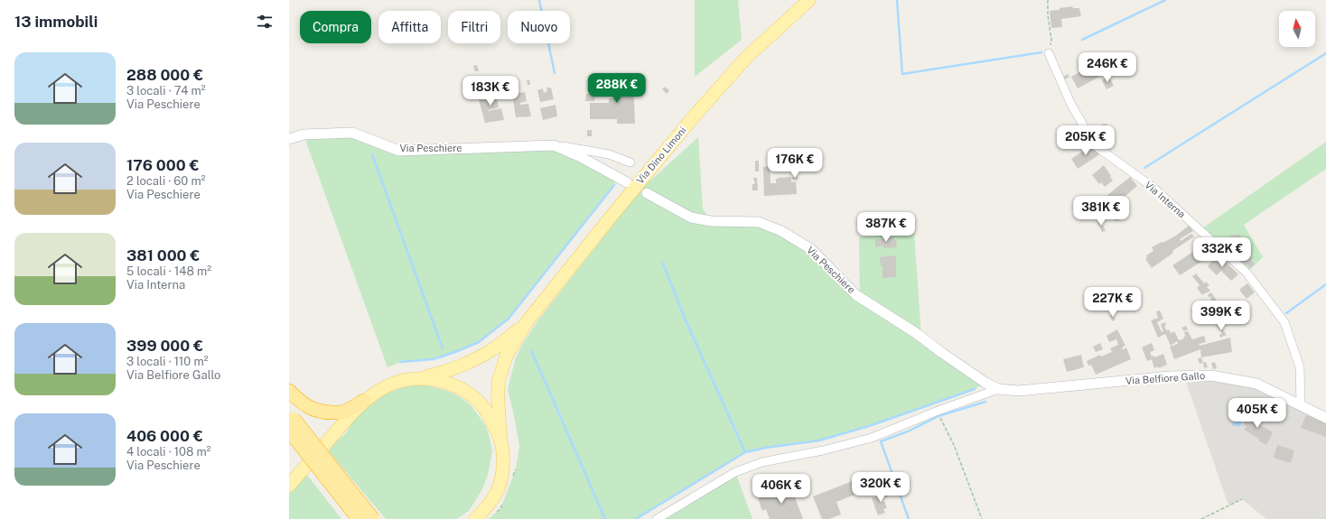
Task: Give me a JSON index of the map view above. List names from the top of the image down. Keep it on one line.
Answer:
{"streets":{"main road":["Via Dino Limoni"],"street":["Via Peschiere","Via Interna","Via Belfiore Gallo"]},"crossings":[["Via Peschiere","Via Belfiore Gallo"],["Via Interna","Via Belfiore Gallo"]],"north":"top","page":{"heading":"13 immobili","chip":["Compra","Affitta","Filtri","Nuovo"],"list":[{"name":"288 000 €","note":"3 locali · 74 m² · Via Peschiere"},{"name":"176 000 €","note":"2 locali · 60 m² · Via Peschiere"},{"name":"381 000 €","note":"5 locali · 148 m² · Via Interna"},{"name":"399 000 €","note":"3 locali · 110 m² · Via Belfiore Gallo"},{"name":"406 000 €","note":"4 locali · 108 m² · Via Peschiere"}],"price":["246K €","288K €","183K €","205K €","176K €","381K €","387K €","332K €","227K €","399K €","405K €","320K €","406K €"]}}
